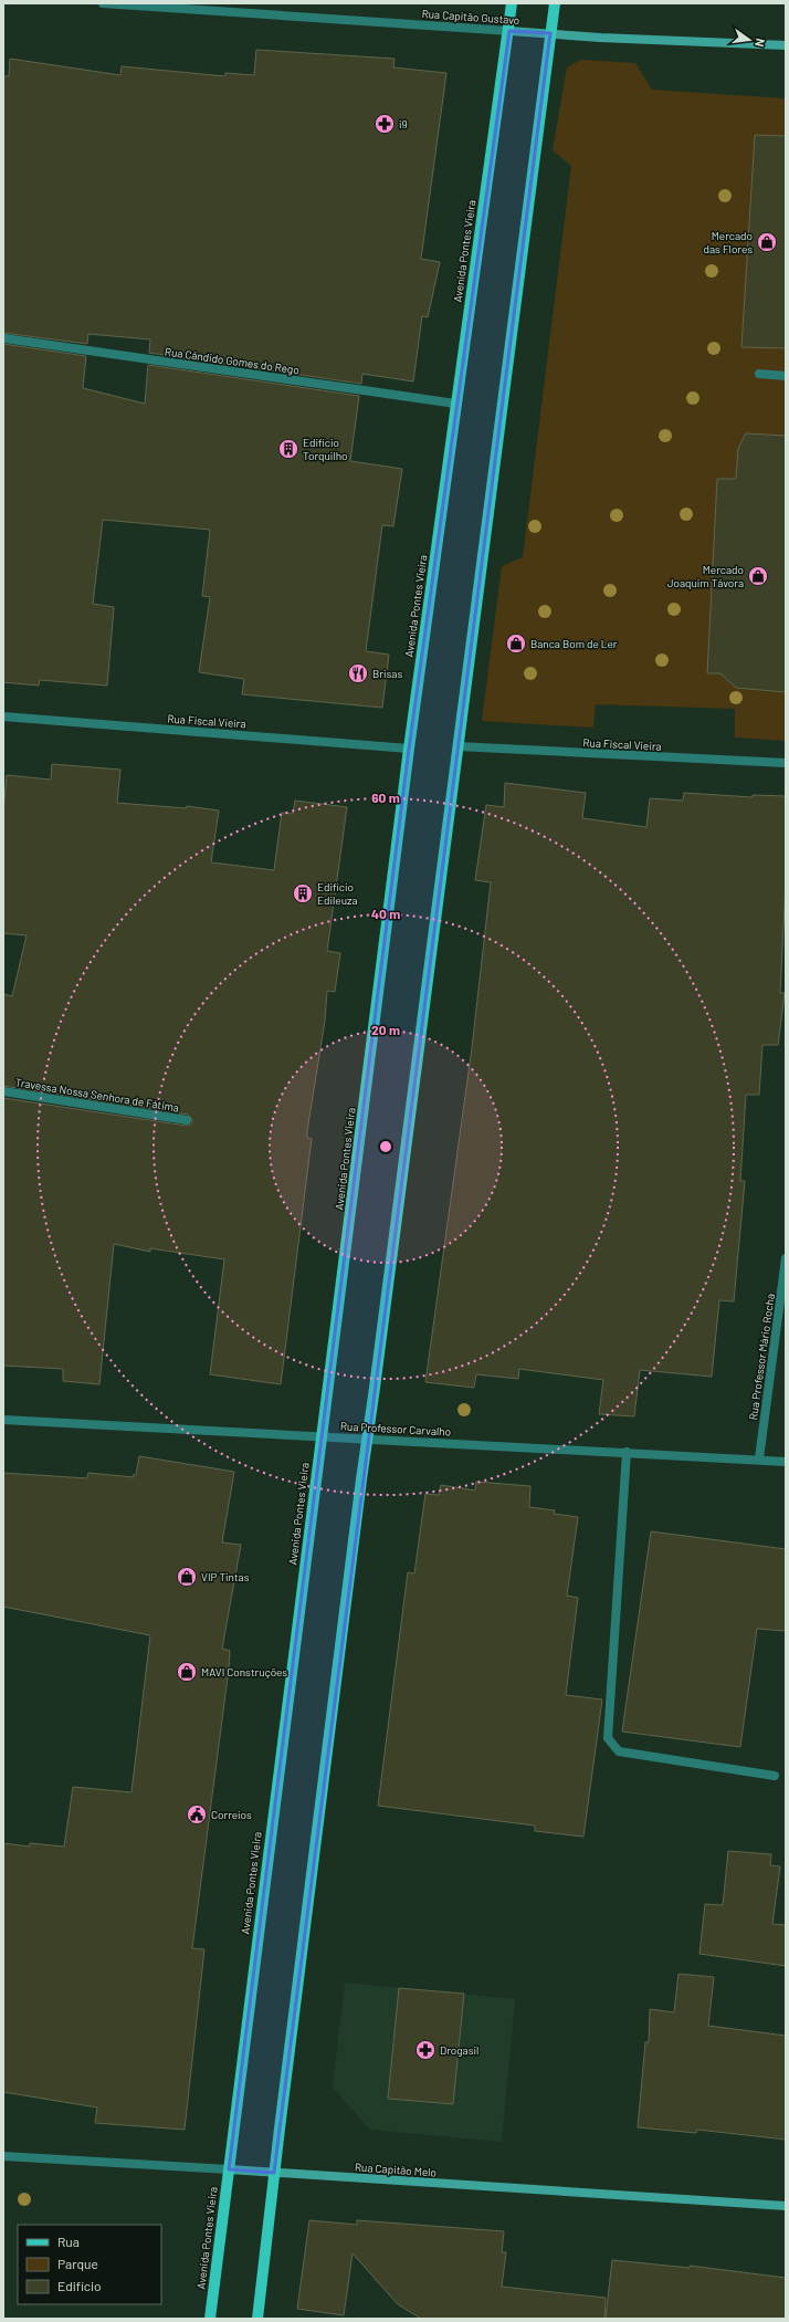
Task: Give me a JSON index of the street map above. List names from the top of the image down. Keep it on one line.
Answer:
{"streets":{"main road":["Rua Capitão Gustavo","Avenida Pontes Vieira","Rua Capitão Melo"],"street":["Rua Cândido Gomes do Rego","Rua Fiscal Vieira","Travessa Nossa Senhora de Fátima","Rua Professor Mário Rocha","Rua Professor Carvalho"]},"crossings":[["Rua Capitão Gustavo","Avenida Pontes Vieira"],["Avenida Pontes Vieira","Rua Cândido Gomes do Rego"],["Avenida Pontes Vieira","Rua Fiscal Vieira"],["Avenida Pontes Vieira","Rua Professor Carvalho"],["Avenida Pontes Vieira","Rua Capitão Melo"],["Rua Professor Mário Rocha","Rua Professor Carvalho"]],"places":{"pharmacy":["i9","Drogasil"],"shop":["Mercado das Flores","Mercado Joaquim Távora","Banca Bom de Ler","VIP Tintas","MAVI Construções"],"building":["Edifício Torquilho","Edifício Edileuza"],"restaurant":["Brisas"],"public building":["Correios"]},"legend":["Rua","Parque","Edifício"],"north":"right","rings":["60 m","40 m","20 m"]}
